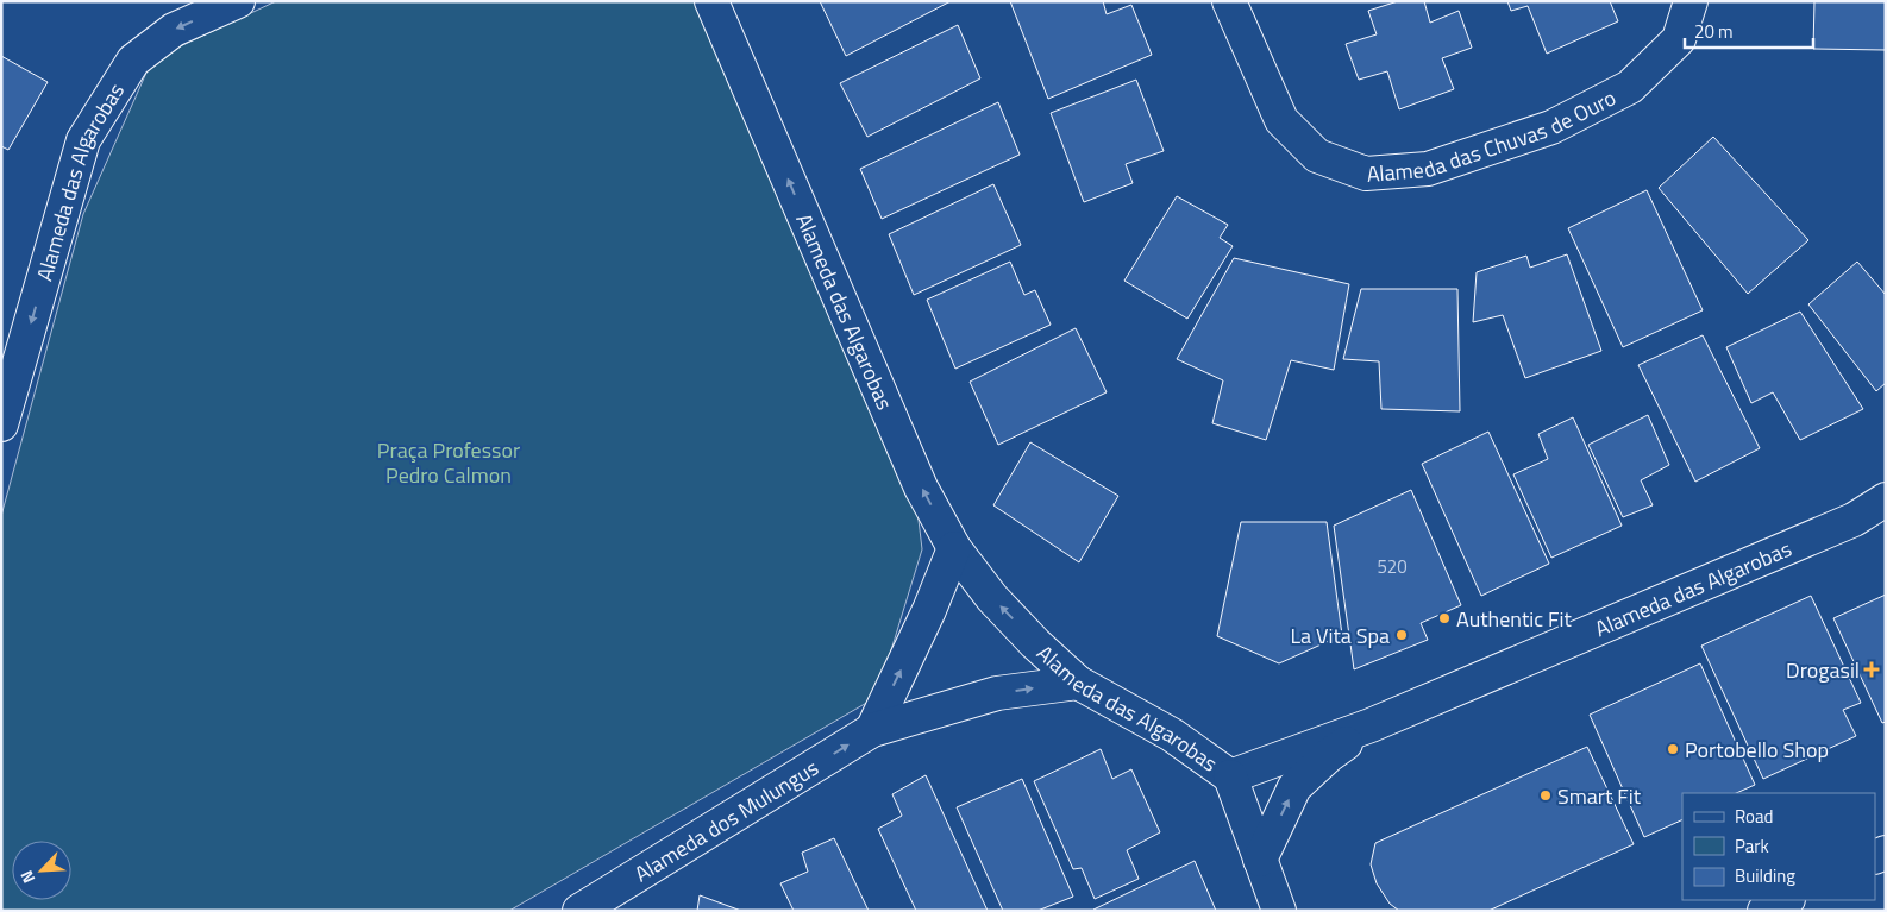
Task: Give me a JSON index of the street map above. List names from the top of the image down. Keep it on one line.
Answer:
{"streets":{"street":["Alameda das Chuvas de Ouro","Alameda das Algarobas","Alameda dos Mulungus"]},"crossings":[["Alameda das Algarobas","Alameda dos Mulungus"]],"one_way":["Alameda dos Mulungus"],"parks":["Praça Professor Pedro Calmon"],"places":{"other":["Authentic Fit","La Vita Spa","Portobello Shop","Smart Fit"],"health":["Drogasil"]},"house_numbers":["520"],"legend":["Road","Park","Building"],"scale_bar":"20 m","north":"bottom left"}
